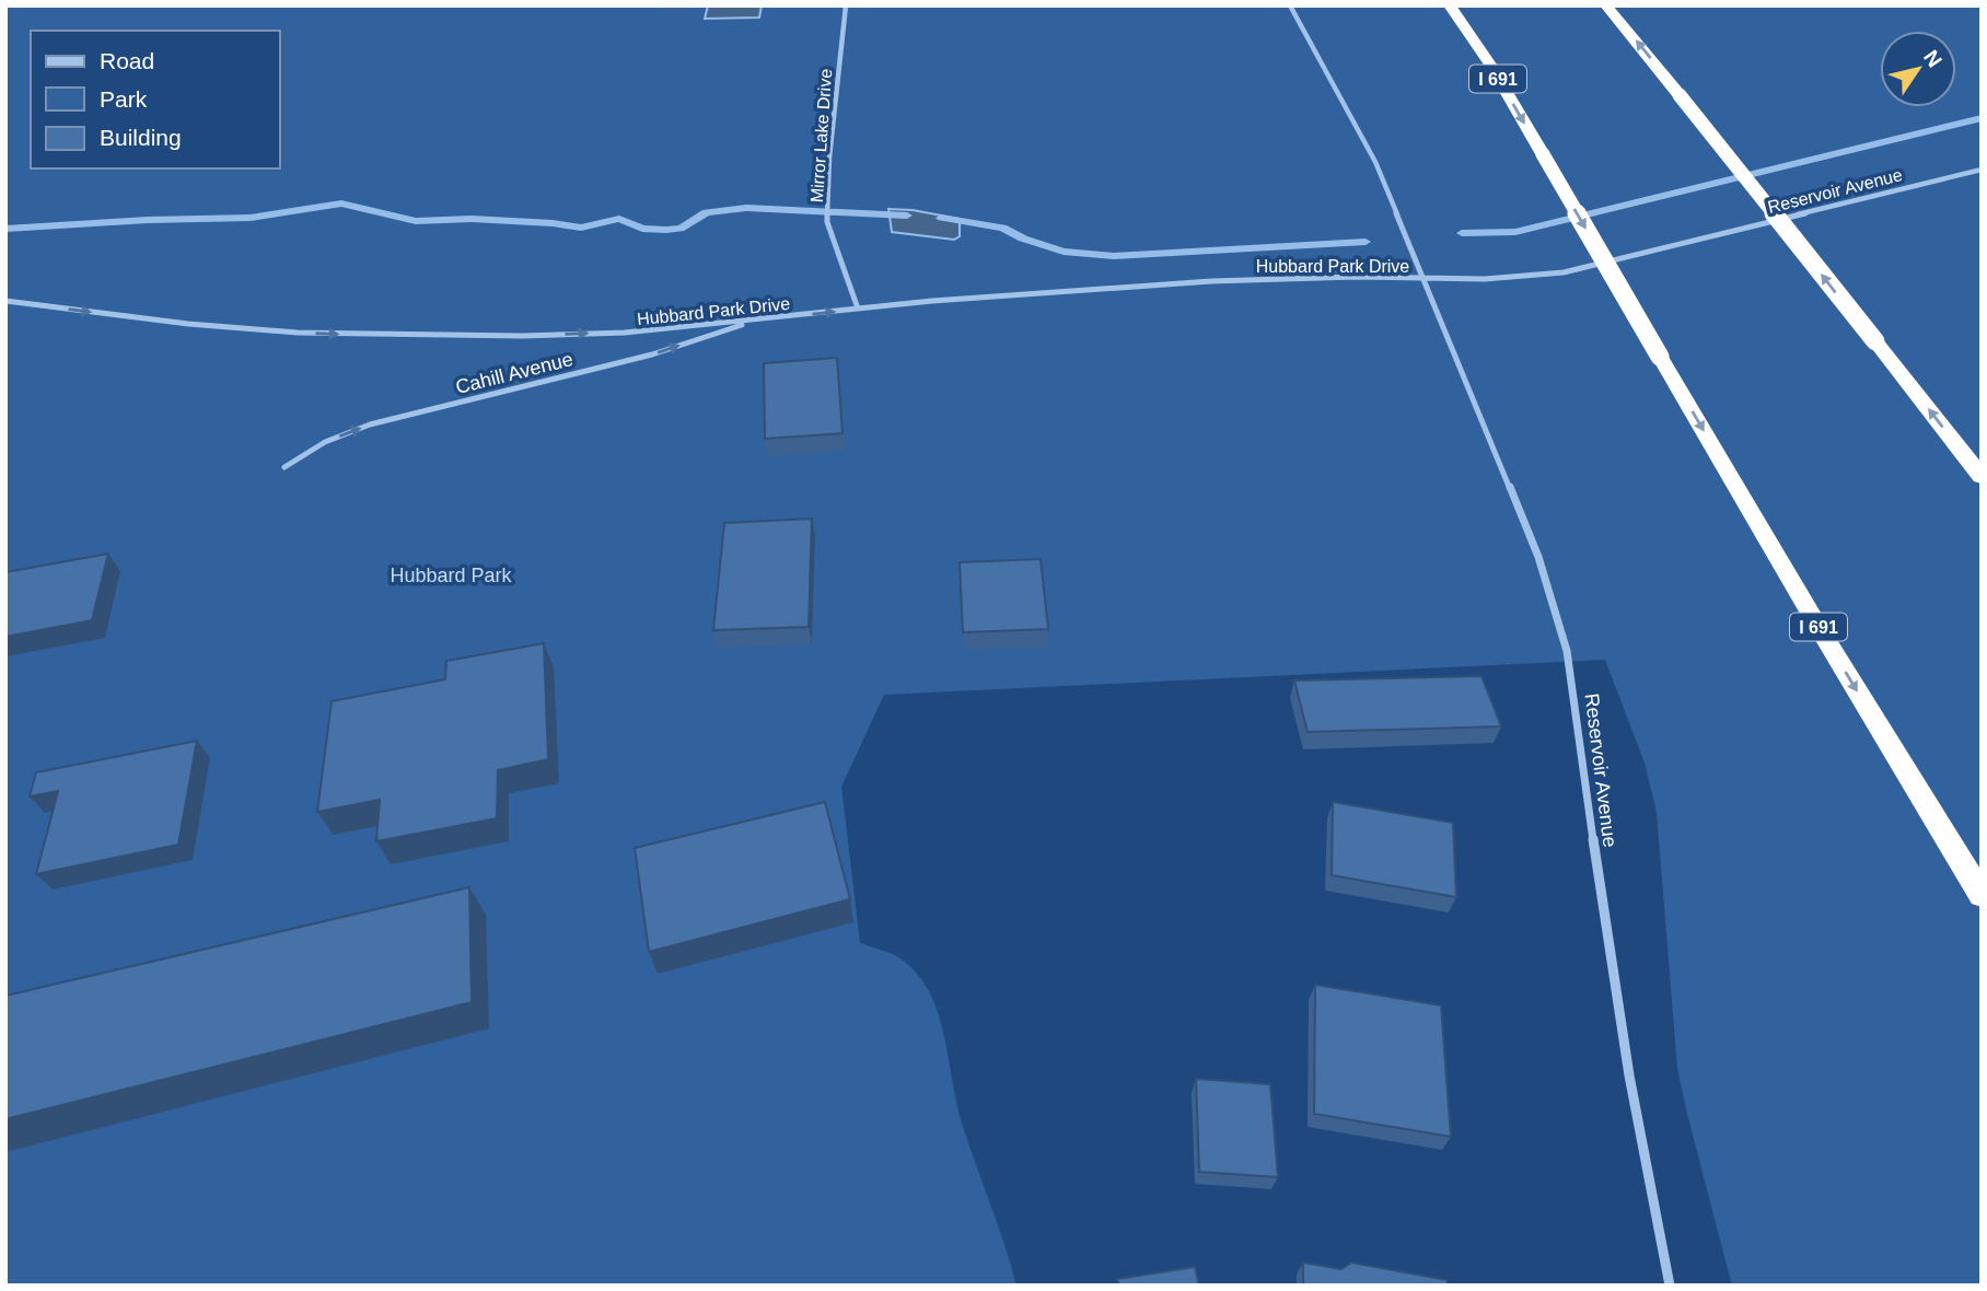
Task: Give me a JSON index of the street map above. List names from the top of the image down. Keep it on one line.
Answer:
{"streets":{"highway":["I 691"],"street":["Mirror Lake Drive","Reservoir Avenue","Hubbard Park Drive","Cahill Avenue"]},"crossings":[["Mirror Lake Drive","Hubbard Park Drive"],["Reservoir Avenue","Hubbard Park Drive"],["Hubbard Park Drive","Cahill Avenue"]],"one_way":["Hubbard Park Drive","Cahill Avenue"],"parks":["Hubbard Park"],"legend":["Road","Park","Building"],"north":"top right"}
